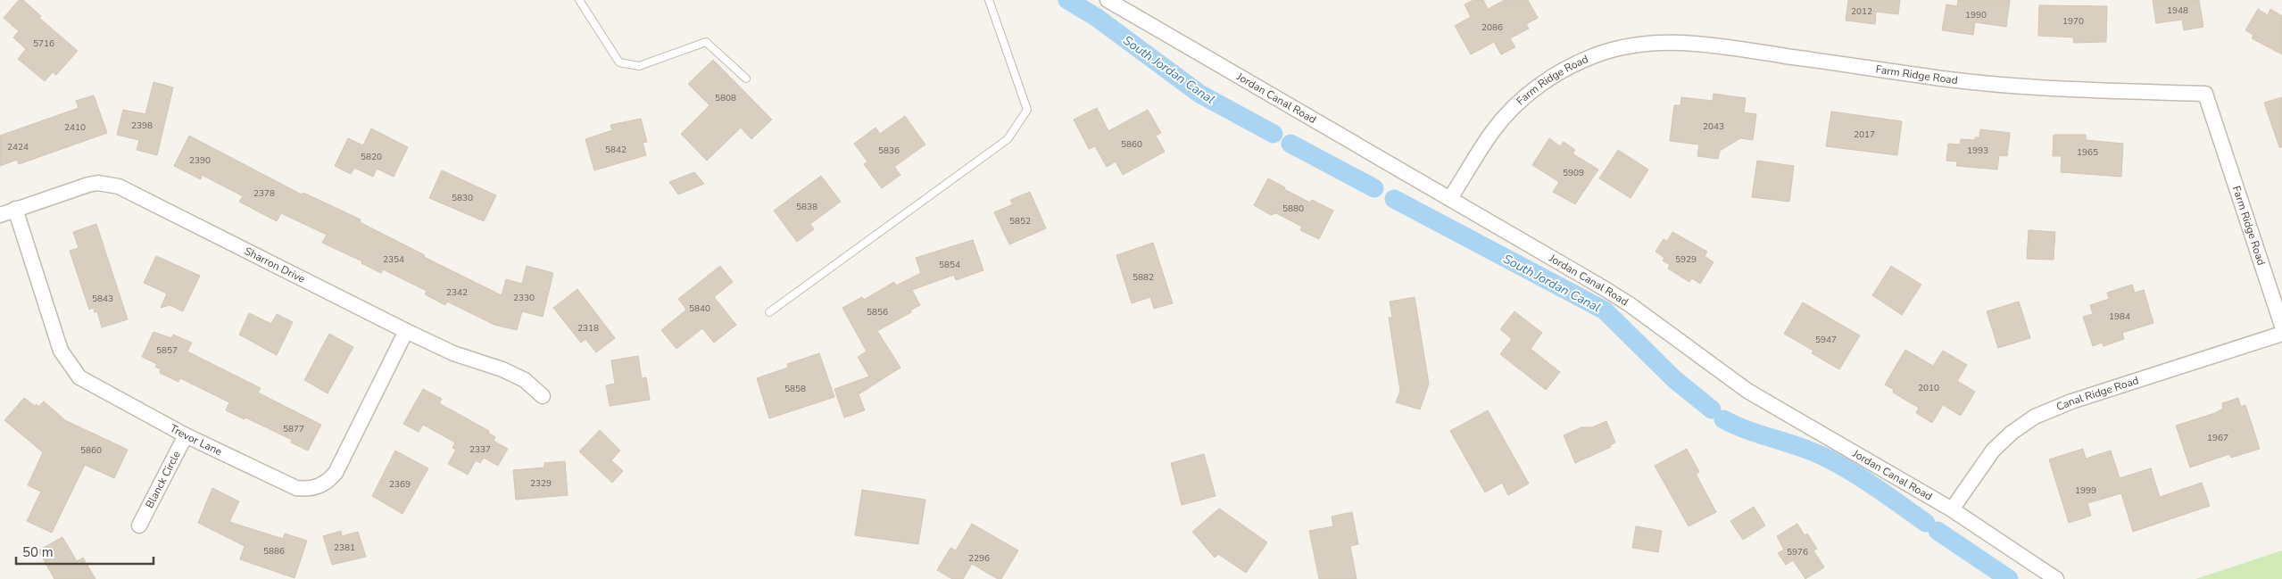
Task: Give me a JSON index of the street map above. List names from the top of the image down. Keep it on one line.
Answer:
{"streets":{"street":["Farm Ridge Road","Jordan Canal Road","Sharron Drive","Canal Ridge Road","Trevor Lane","Blanck Circle"]},"crossings":[["Farm Ridge Road","Jordan Canal Road"],["Jordan Canal Road","Canal Ridge Road"],["Sharron Drive","Trevor Lane"],["Trevor Lane","Blanck Circle"]],"water":["South Jordan Canal"],"house_numbers":["1948","2012","1990","1970","2086","5716","5808","2398","2043","2410","2017","5860","2424","5842","5836","1993","1965","5820","2390","5909","2378","5830","5838","5880","5852","2354","5929","5854","5882","2342","2330","5843","5840","5856","1984","2318","5947","5857","2010","5858","5877","1967","2337","5860","2329","2369","1999","2381","5886","5976","2296"],"scale_bar":"50 m"}
